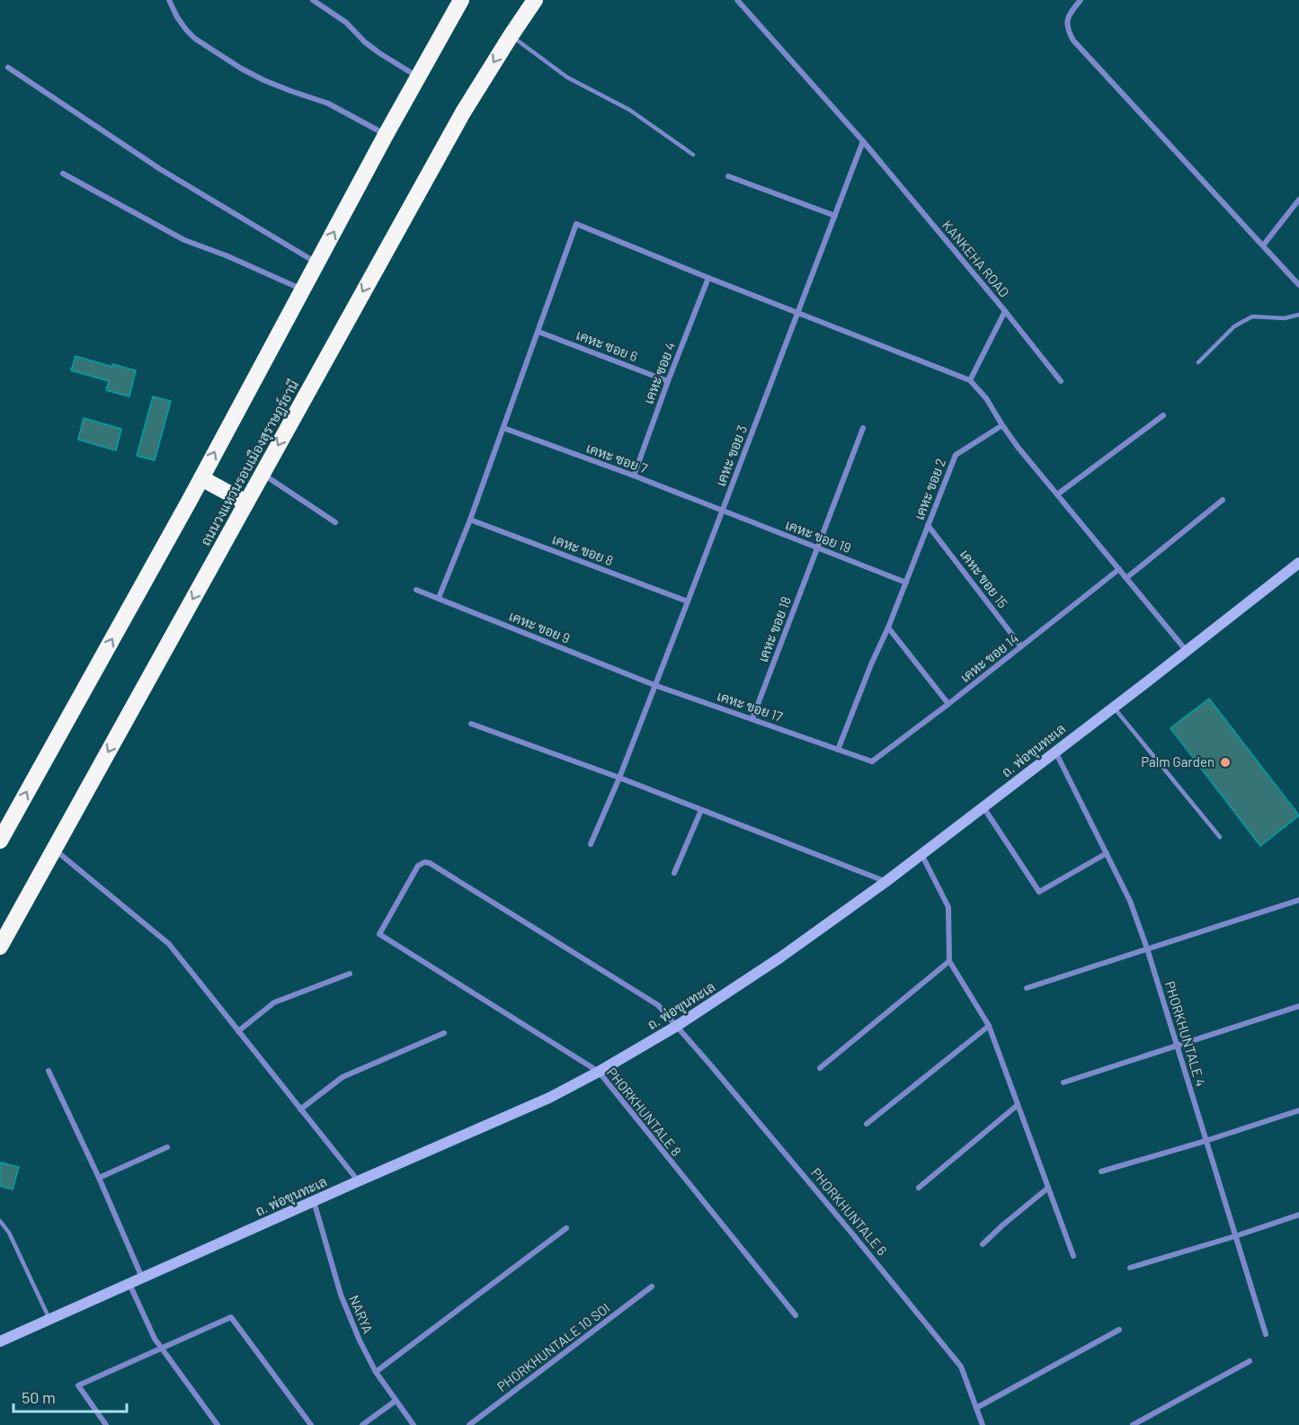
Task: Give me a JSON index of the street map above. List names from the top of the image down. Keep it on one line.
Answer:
{"streets":{"highway":["ถนนวงแหวนรอบเมืองสุราษฎร์ธานี"],"street":["KANKEHA ROAD","เคหะ ซอย 6","เคหะ ซอย 4","เคหะ ขอย 3","เคหะ ซอย 7","เคหะ ขอย 2","เคหะ ขอย 19","เคหะ ขอย 8","เคหะ ขอย 15","เคหะ ขอย 9","เคหะ ขอย 18","เคหะ ขอย 14","เคหะ ขอย 17","ถ. พ่อขุนทะเล","PHORKHUNTALE 4","PHORKHUNTALE 8","PHORKHUNTALE 6","NARYA","PHORKHUNTALE 10 SOI"]},"crossings":[["KANKEHA ROAD","เคหะ ขอย 3"],["เคหะ ซอย 6","เคหะ ซอย 4"],["เคหะ ซอย 4","เคหะ ซอย 7"],["เคหะ ขอย 3","เคหะ ซอย 7"],["เคหะ ขอย 3","เคหะ ขอย 19"],["เคหะ ขอย 3","เคหะ ขอย 8"],["เคหะ ขอย 3","เคหะ ขอย 9"],["เคหะ ขอย 3","เคหะ ขอย 17"],["เคหะ ซอย 7","เคหะ ขอย 19"],["เคหะ ขอย 2","เคหะ ขอย 19"],["เคหะ ขอย 2","เคหะ ขอย 15"],["เคหะ ขอย 19","เคหะ ขอย 18"],["เคหะ ขอย 15","เคหะ ขอย 14"],["เคหะ ขอย 9","เคหะ ขอย 17"],["เคหะ ขอย 18","เคหะ ขอย 17"],["เคหะ ขอย 14","เคหะ ขอย 17"],["ถ. พ่อขุนทะเล","PHORKHUNTALE 4"],["ถ. พ่อขุนทะเล","PHORKHUNTALE 8"],["ถ. พ่อขุนทะเล","PHORKHUNTALE 6"],["ถ. พ่อขุนทะเล","NARYA"],["PHORKHUNTALE 8","PHORKHUNTALE 6"]],"places":["Palm Garden"],"scale_bar":"50 m"}
